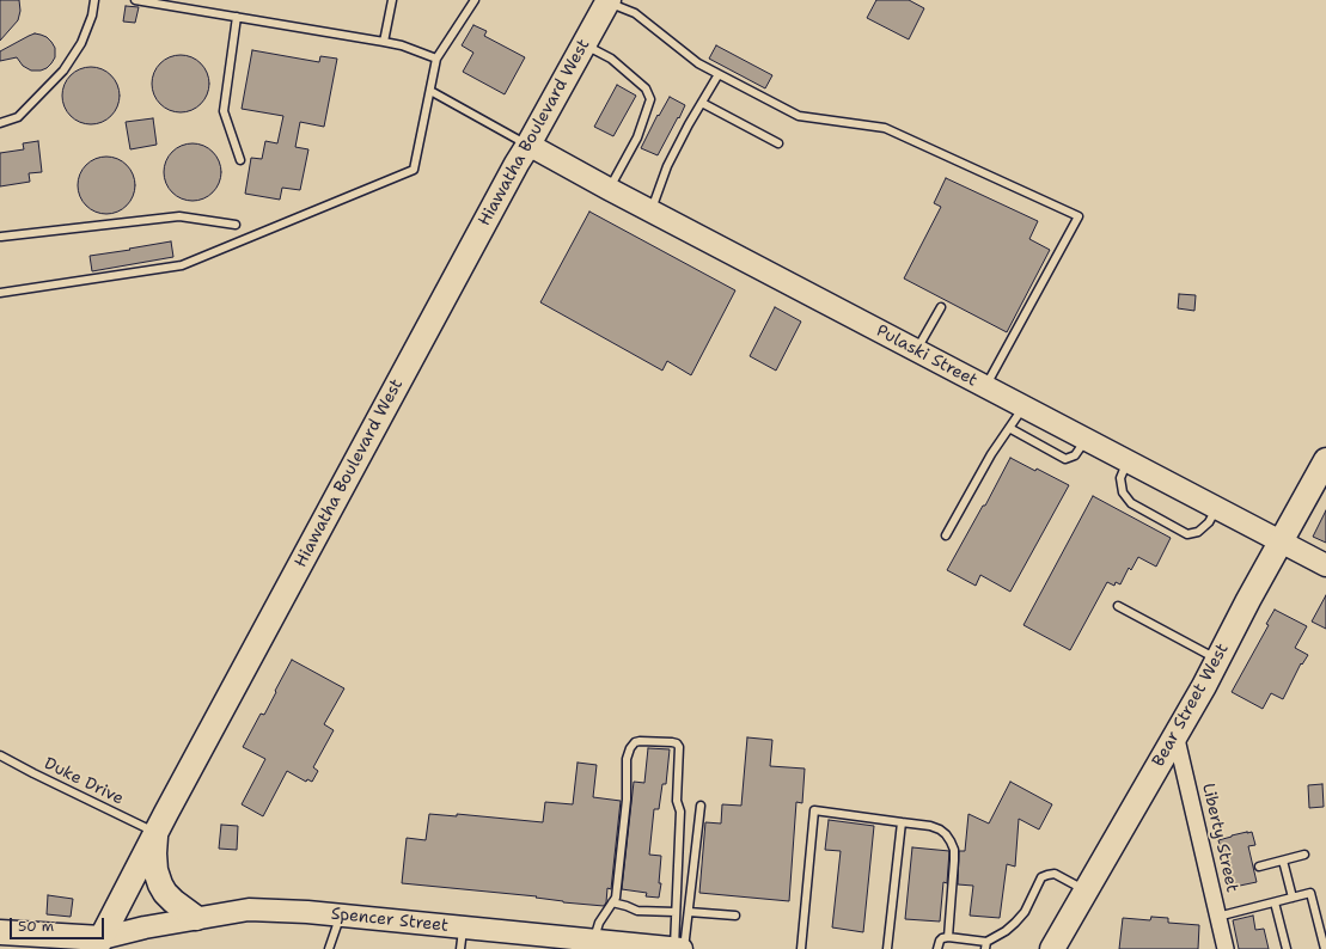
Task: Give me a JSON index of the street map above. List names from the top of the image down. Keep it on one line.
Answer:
{"streets":{"main road":["Hiawatha Boulevard West","Bear Street West"],"street":["Pulaski Street","Liberty Street","Spencer Street"],"lane":["Duke Drive"]},"crossings":[["Hiawatha Boulevard West","Pulaski Street"],["Hiawatha Boulevard West","Duke Drive"],["Hiawatha Boulevard West","Spencer Street"],["Pulaski Street","Bear Street West"],["Bear Street West","Liberty Street"]],"scale_bar":"50 m"}
